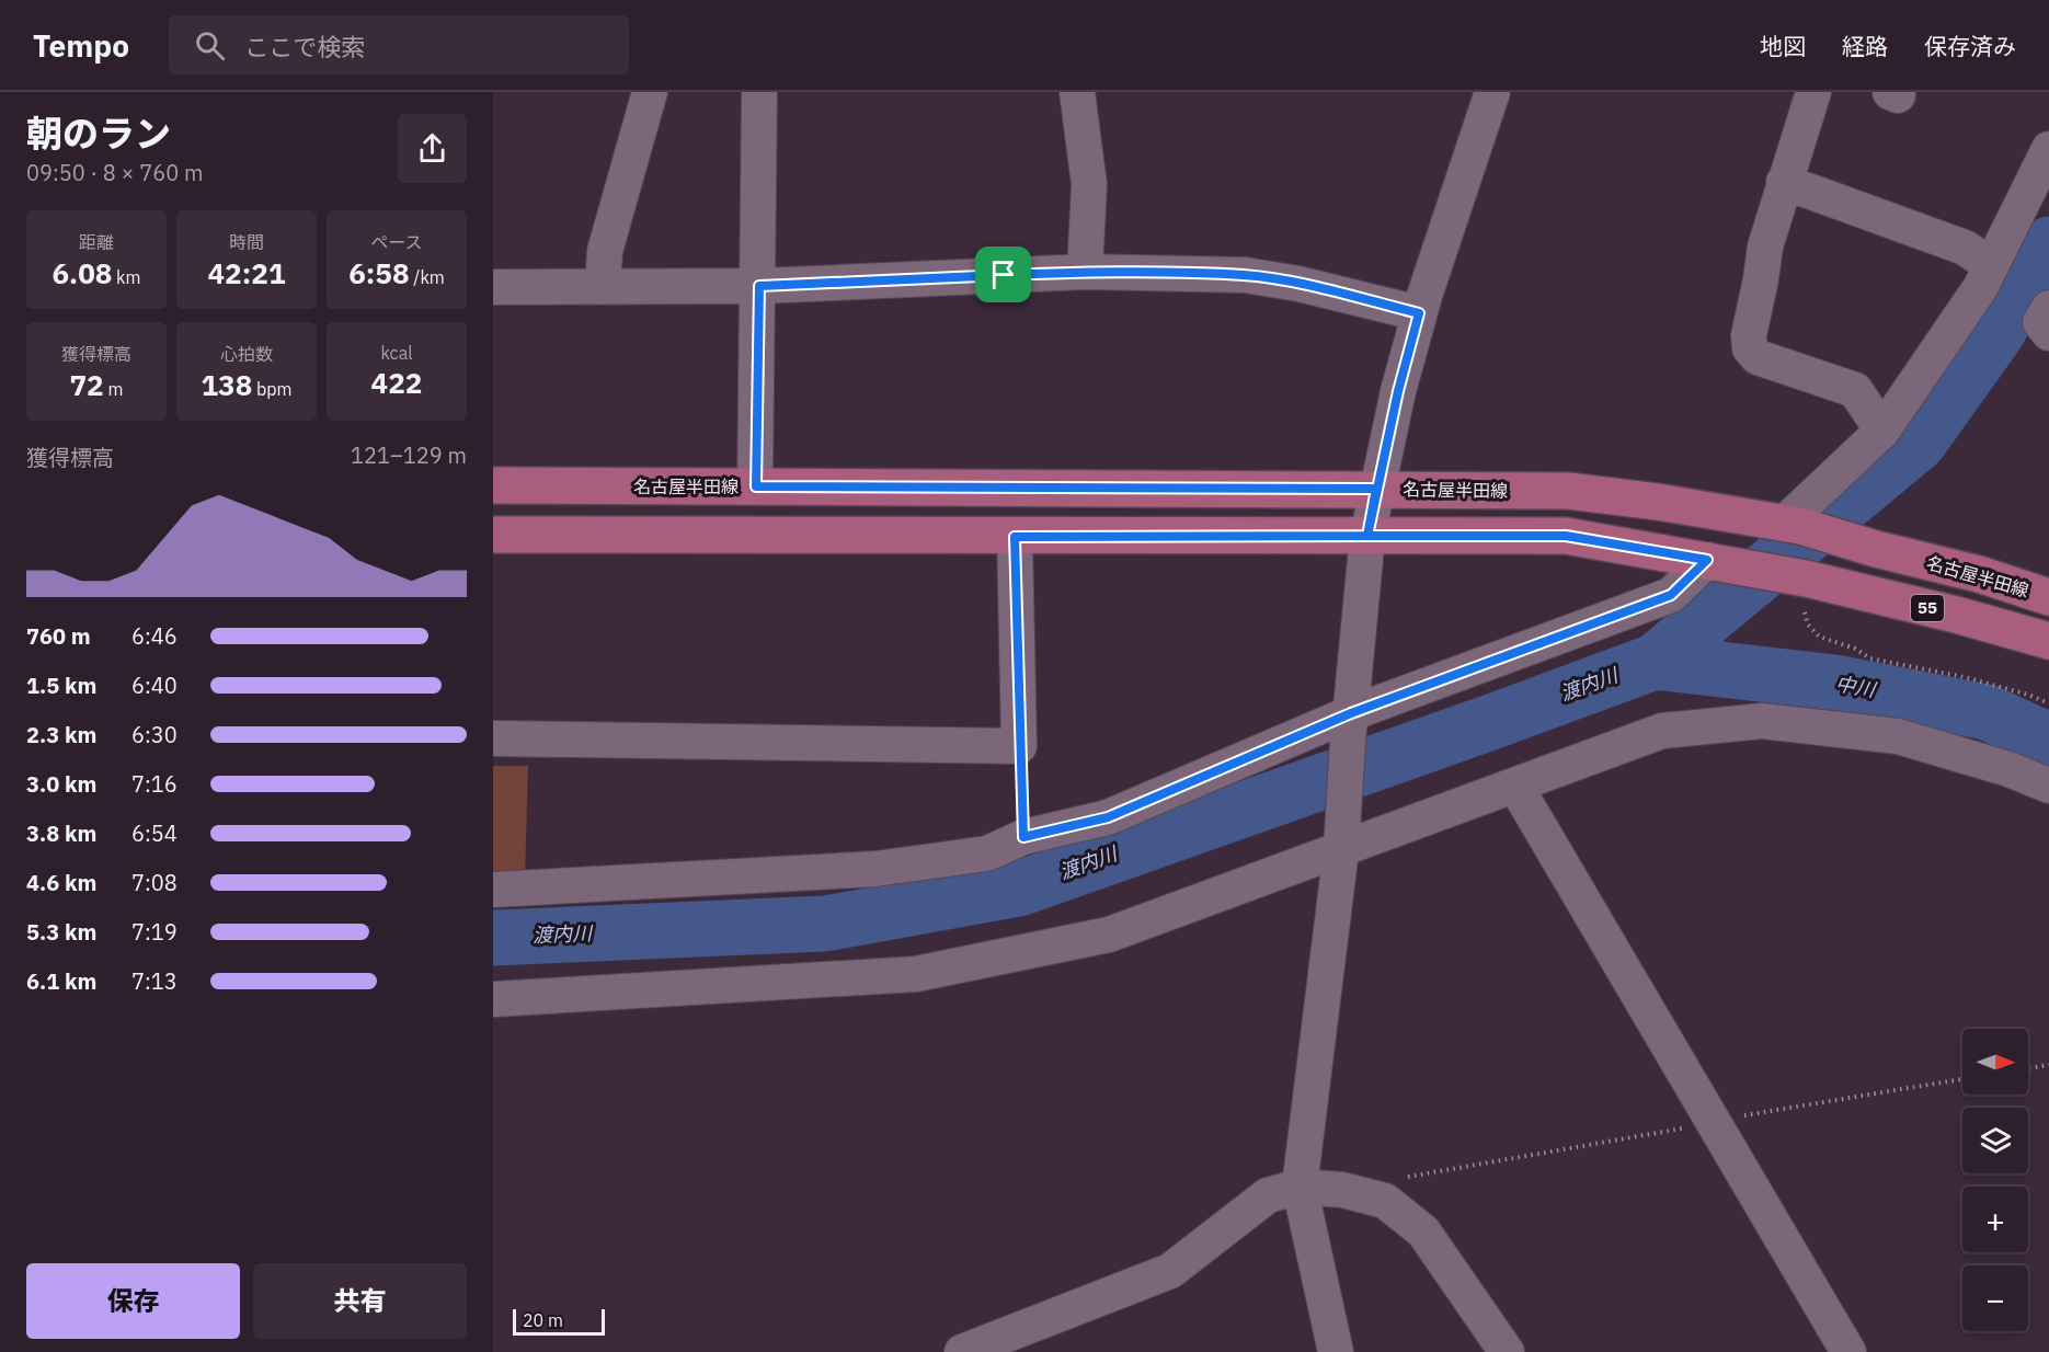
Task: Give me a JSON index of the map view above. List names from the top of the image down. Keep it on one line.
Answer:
{"streets":{"main road":["名古屋半田線","55"]},"water":["渡内川","中川"],"scale_bar":"20 m","north":"right","page":{"header":"Tempo","search":"ここで検索","nav":["地図","経路","保存済み"],"heading":["朝のラン","09:50 · 8 × 760 m"],"stats":[["距離","6.08 km"],["時間","42:21"],["ペース","6:58 /km"],["獲得標高","72 m"],["心拍数","138 bpm"],["kcal","422"]],"chart":["獲得標高","121–129 m"],"list":[{"name":"760 m","note":"6:46"},{"name":"1.5 km","note":"6:40"},{"name":"2.3 km","note":"6:30"},{"name":"3.0 km","note":"7:16"},{"name":"3.8 km","note":"6:54"},{"name":"4.6 km","note":"7:08"},{"name":"5.3 km","note":"7:19"},{"name":"6.1 km","note":"7:13"}],"map_buttons":["+","−"],"buttons":["保存","共有"],"scale":"20 m"}}
